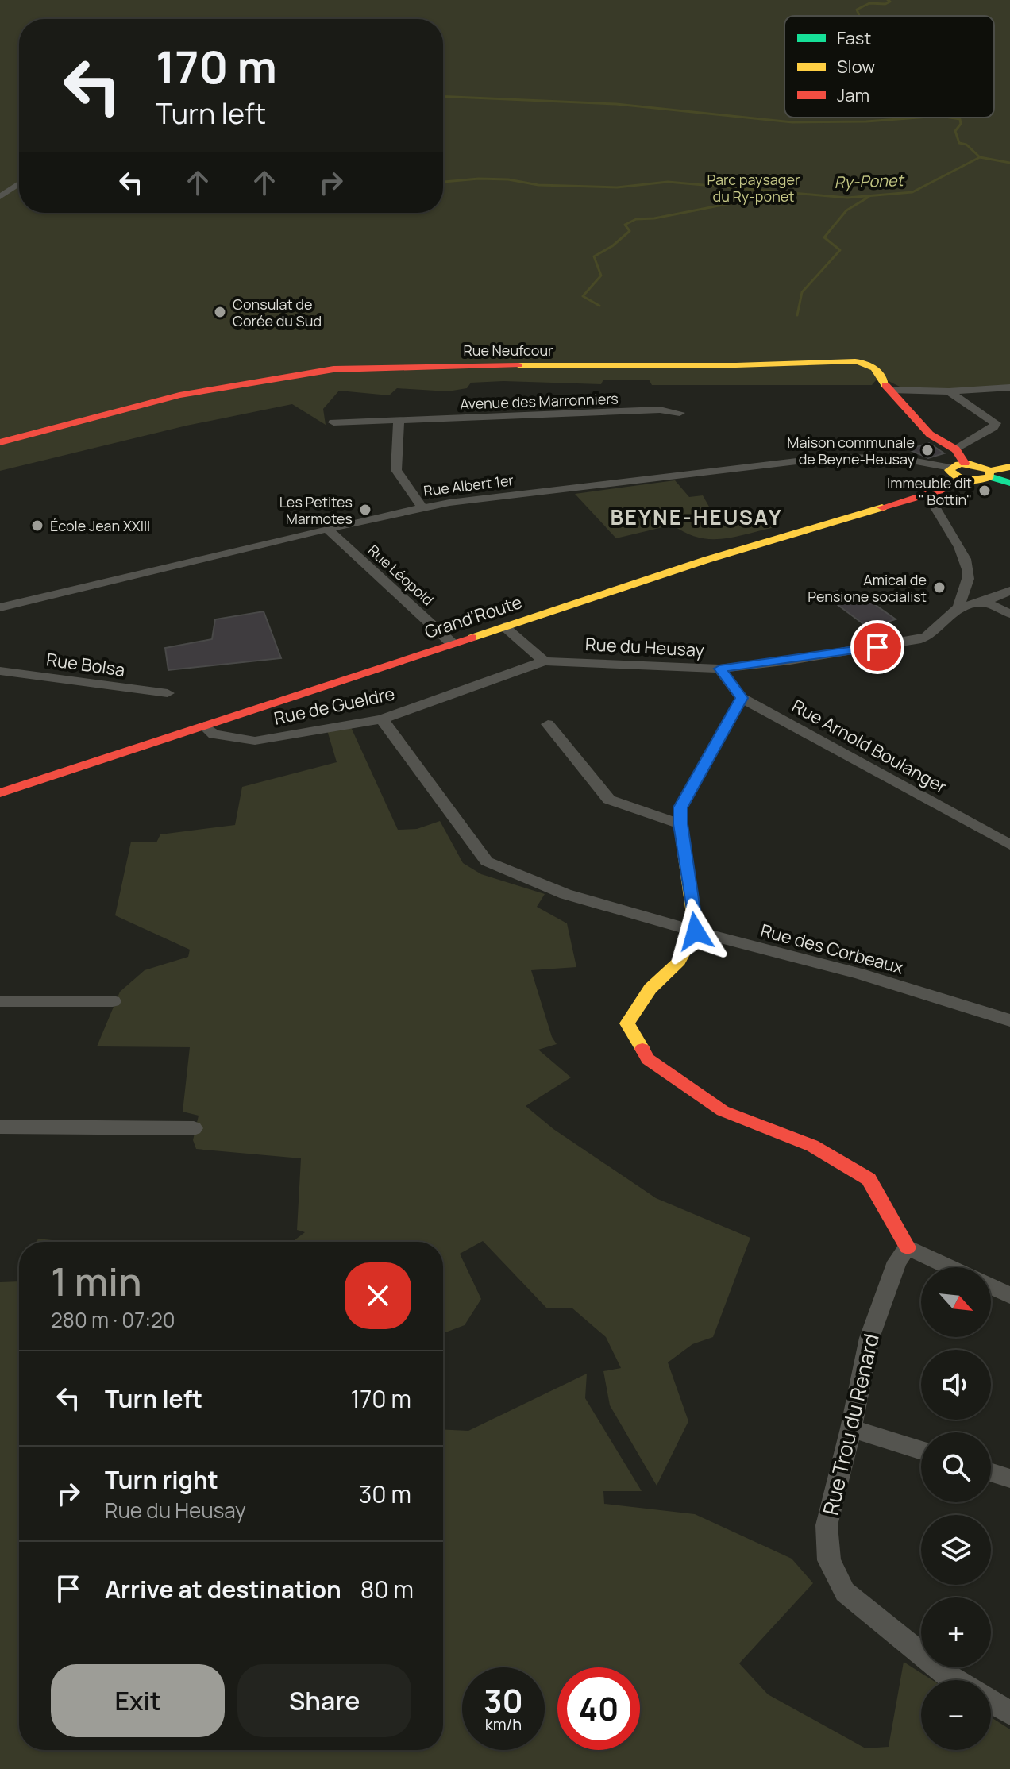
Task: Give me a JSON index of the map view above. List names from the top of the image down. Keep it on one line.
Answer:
{"streets":{"street":["Rue Neufcour","Avenue des Marronniers","Rue Albert 1er","Rue Léopold","Grand'Route","Rue du Heusay","Rue Bolsa","Rue de Gueldre","Rue Arnold Boulanger","Rue des Corbeaux","Rue Trou du Renard"]},"crossings":[["Rue Albert 1er","Rue Léopold"],["Rue Albert 1er","Grand'Route"],["Rue Léopold","Grand'Route"],["Grand'Route","Rue de Gueldre"],["Rue du Heusay","Rue de Gueldre"],["Rue du Heusay","Rue Arnold Boulanger"],["Rue de Gueldre","Rue des Corbeaux"]],"districts":["BEYNE-HEUSAY"],"water":["Ry-Ponet"],"parks":["Parc paysager du Ry-ponet"],"places":["Consulat de Corée du Sud","Maison communale de Beyne-Heusay","Immeuble dit \" Bottin\"","Les Petites Marmotes","École Jean XXIII","Amical de Pensione socialist"],"legend":["Fast","Slow","Jam"],"north":"bottom right","page":{"turn":["170 m","Turn left"],"heading":["1 min","280 m · 07:20"],"map_buttons":["+","−"],"list":[{"name":"Turn left","value":"170 m"},{"name":"Turn right","note":"Rue du Heusay","value":"30 m"},{"name":"Arrive at destination","value":"80 m"}],"buttons":["Exit","Share"],"speed":"30 km/h","limit":"40"}}
